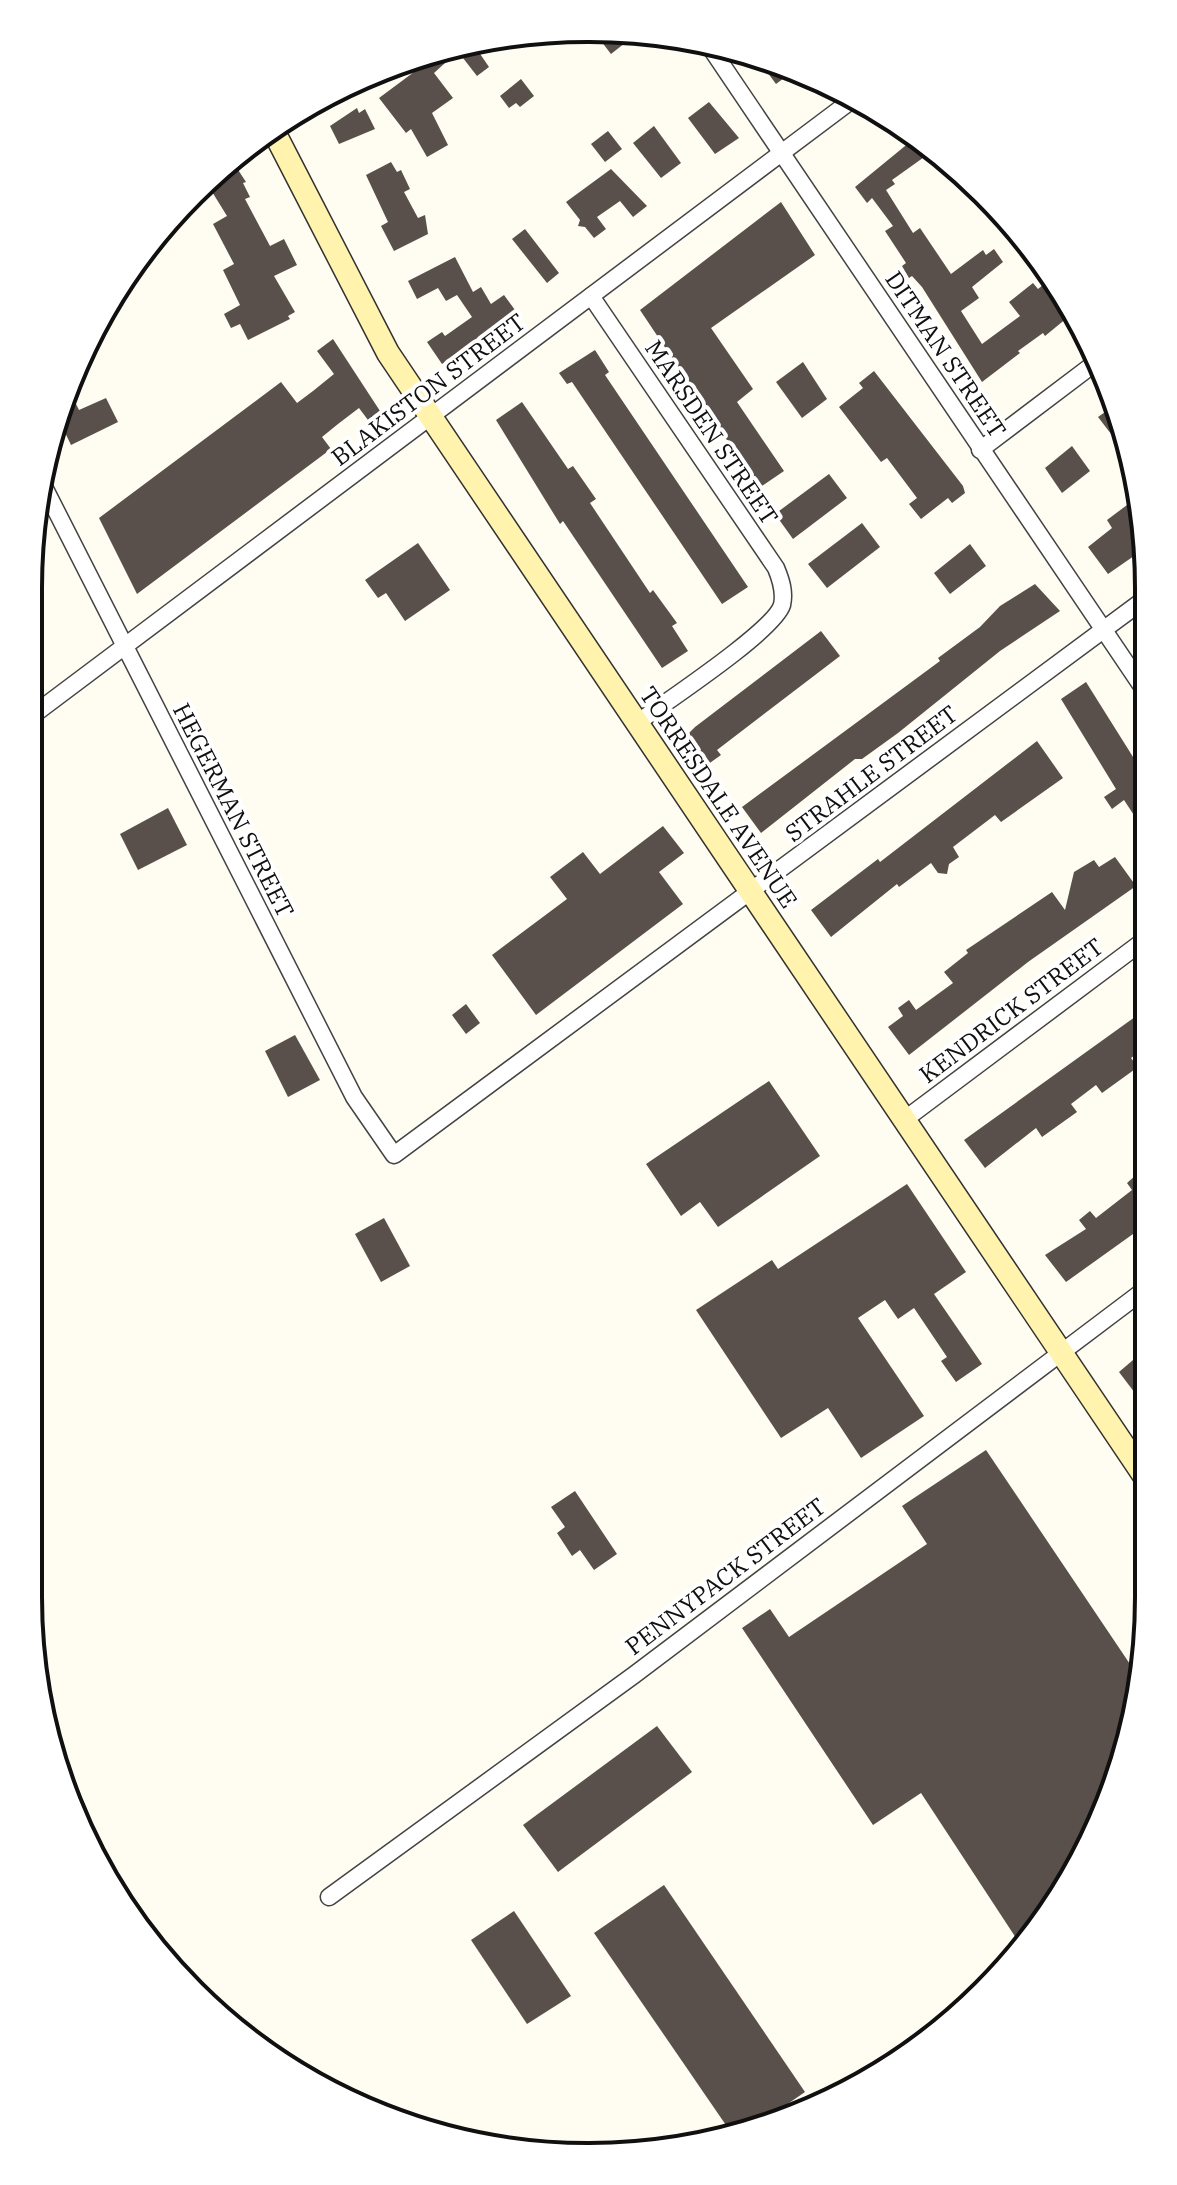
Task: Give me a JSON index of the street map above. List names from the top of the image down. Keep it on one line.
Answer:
{"streets":{"street":["DITMAN STREET","BLAKISTON STREET","MARSDEN STREET","STRAHLE STREET","TORRESDALE AVENUE","HEGERMAN STREET","KENDRICK STREET","PENNYPACK STREET"]},"crossings":[["DITMAN STREET","BLAKISTON STREET"],["DITMAN STREET","STRAHLE STREET"],["BLAKISTON STREET","MARSDEN STREET"],["BLAKISTON STREET","TORRESDALE AVENUE"],["BLAKISTON STREET","HEGERMAN STREET"],["MARSDEN STREET","TORRESDALE AVENUE"],["STRAHLE STREET","TORRESDALE AVENUE"],["STRAHLE STREET","HEGERMAN STREET"],["TORRESDALE AVENUE","KENDRICK STREET"],["TORRESDALE AVENUE","PENNYPACK STREET"]]}
